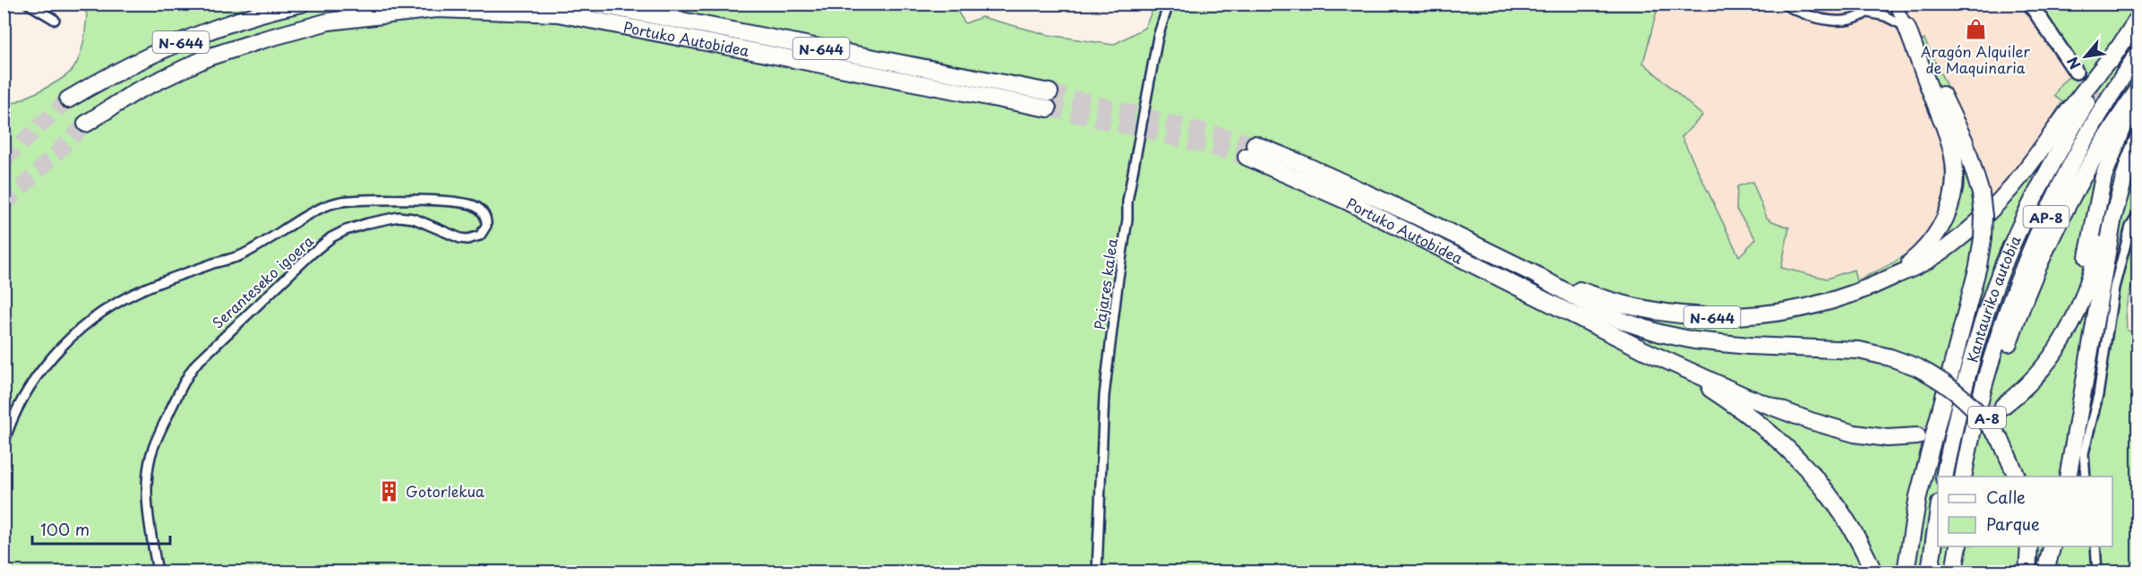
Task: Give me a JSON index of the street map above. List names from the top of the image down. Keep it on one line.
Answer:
{"streets":{"highway":["Portuko Autobidea","N-644","AP-8","Kantauriko autobia","A-8"],"street":["Seranteseko igoera","Pajares kalea"]},"crossings":[["Portuko Autobidea","N-644"],["N-644","Kantauriko autobia"]],"places":{"shop":["Aragón Alquiler de Maquinaria"],"building":["Gotorlekua"]},"legend":["Calle","Parque"],"scale_bar":"100 m","north":"bottom left"}
